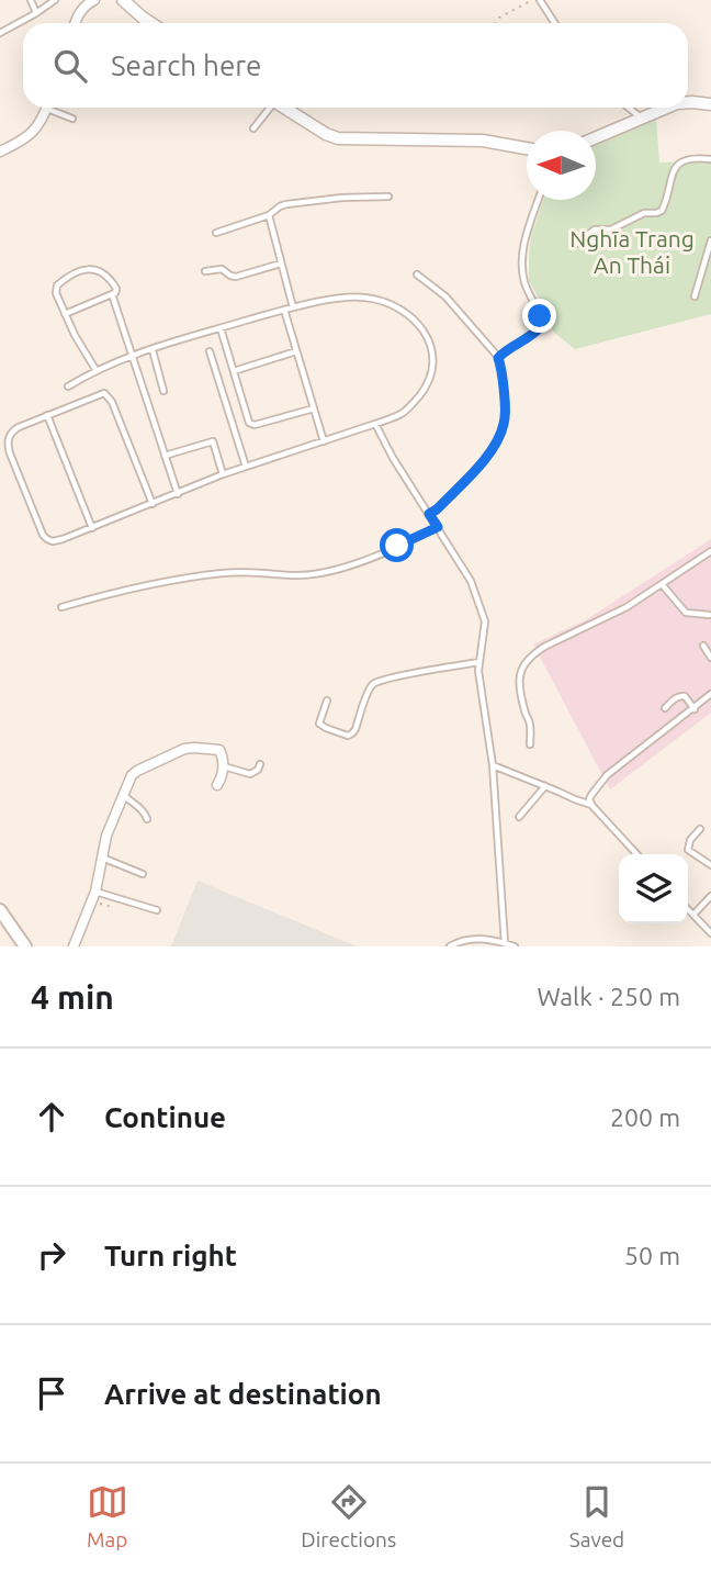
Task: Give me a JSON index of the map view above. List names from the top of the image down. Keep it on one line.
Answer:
{"parks":["Nghĩa Trang An Thái"],"north":"left","page":{"search":"Search here","heading":["4 min","Walk · 250 m"],"list":[["Continue","200 m"],["Turn right","50 m"],"Arrive at destination"],"nav":["Map","Directions","Saved"]}}
